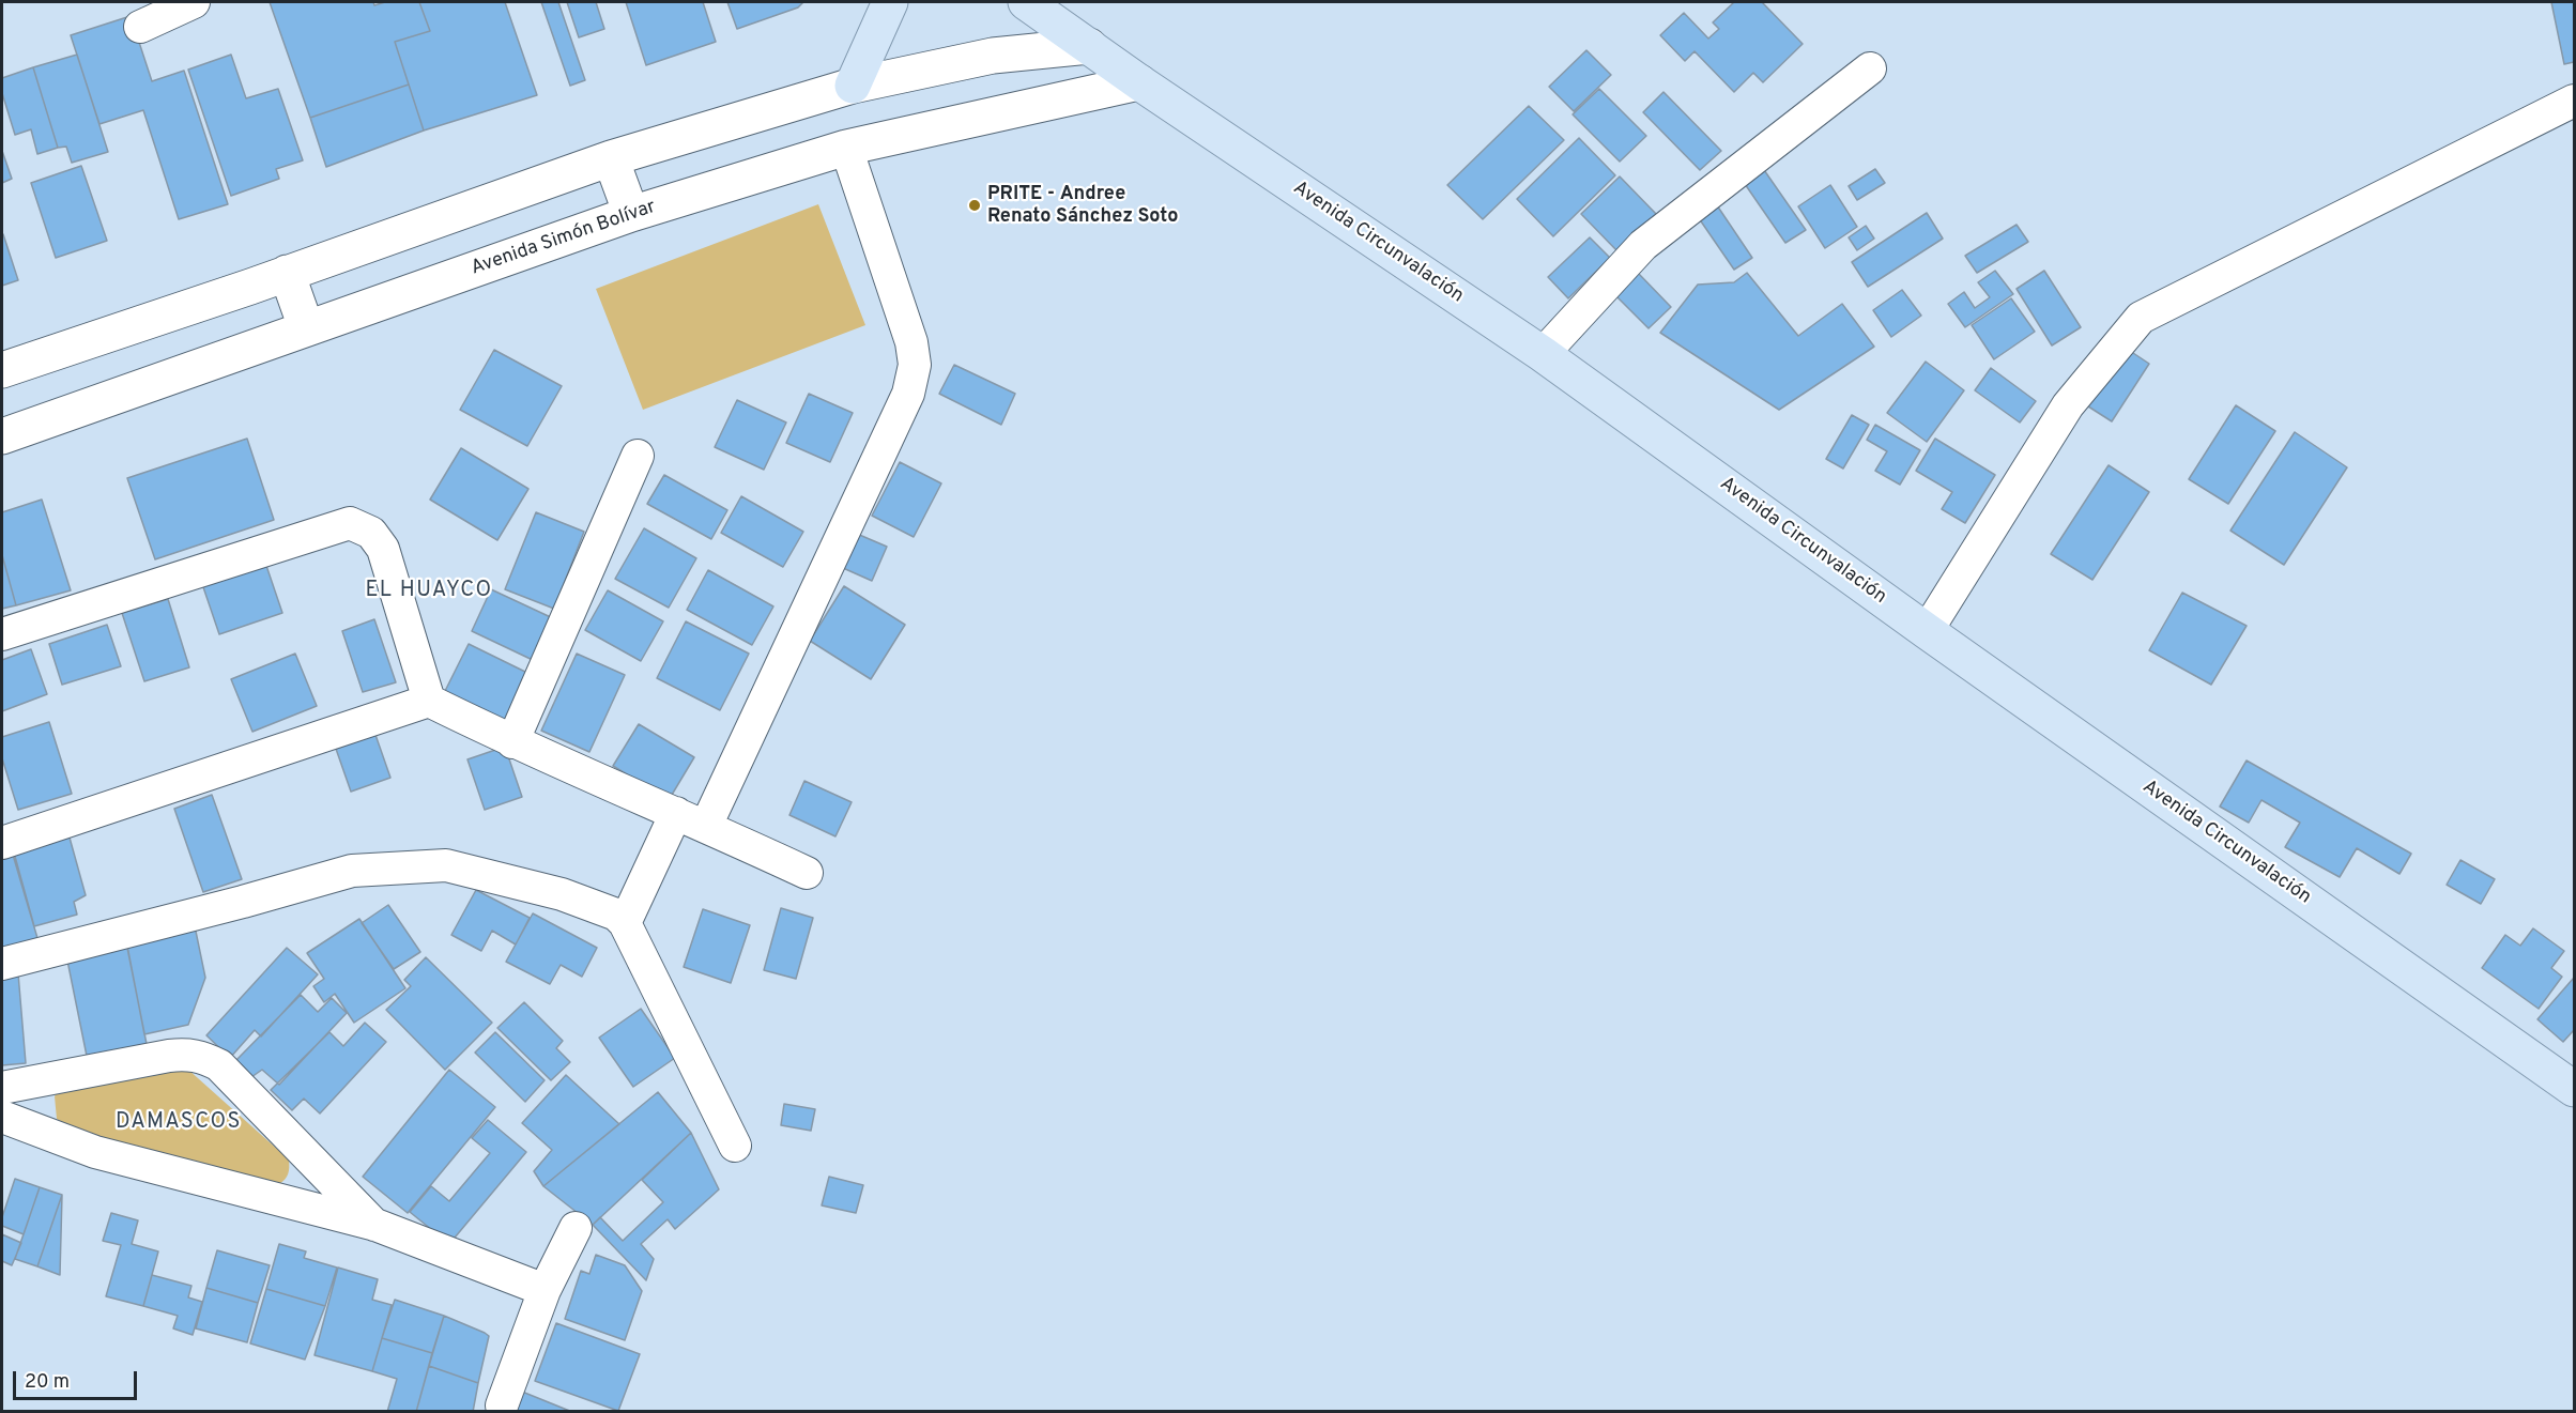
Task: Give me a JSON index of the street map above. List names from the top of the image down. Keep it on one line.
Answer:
{"streets":{"main road":["Avenida Simón Bolívar","Avenida Circunvalación"]},"crossings":[["Avenida Simón Bolívar","Avenida Circunvalación"]],"districts":["EL HUAYCO","DAMASCOS"],"places":["PRITE - Andree Renato Sánchez Soto"],"scale_bar":"20 m"}
